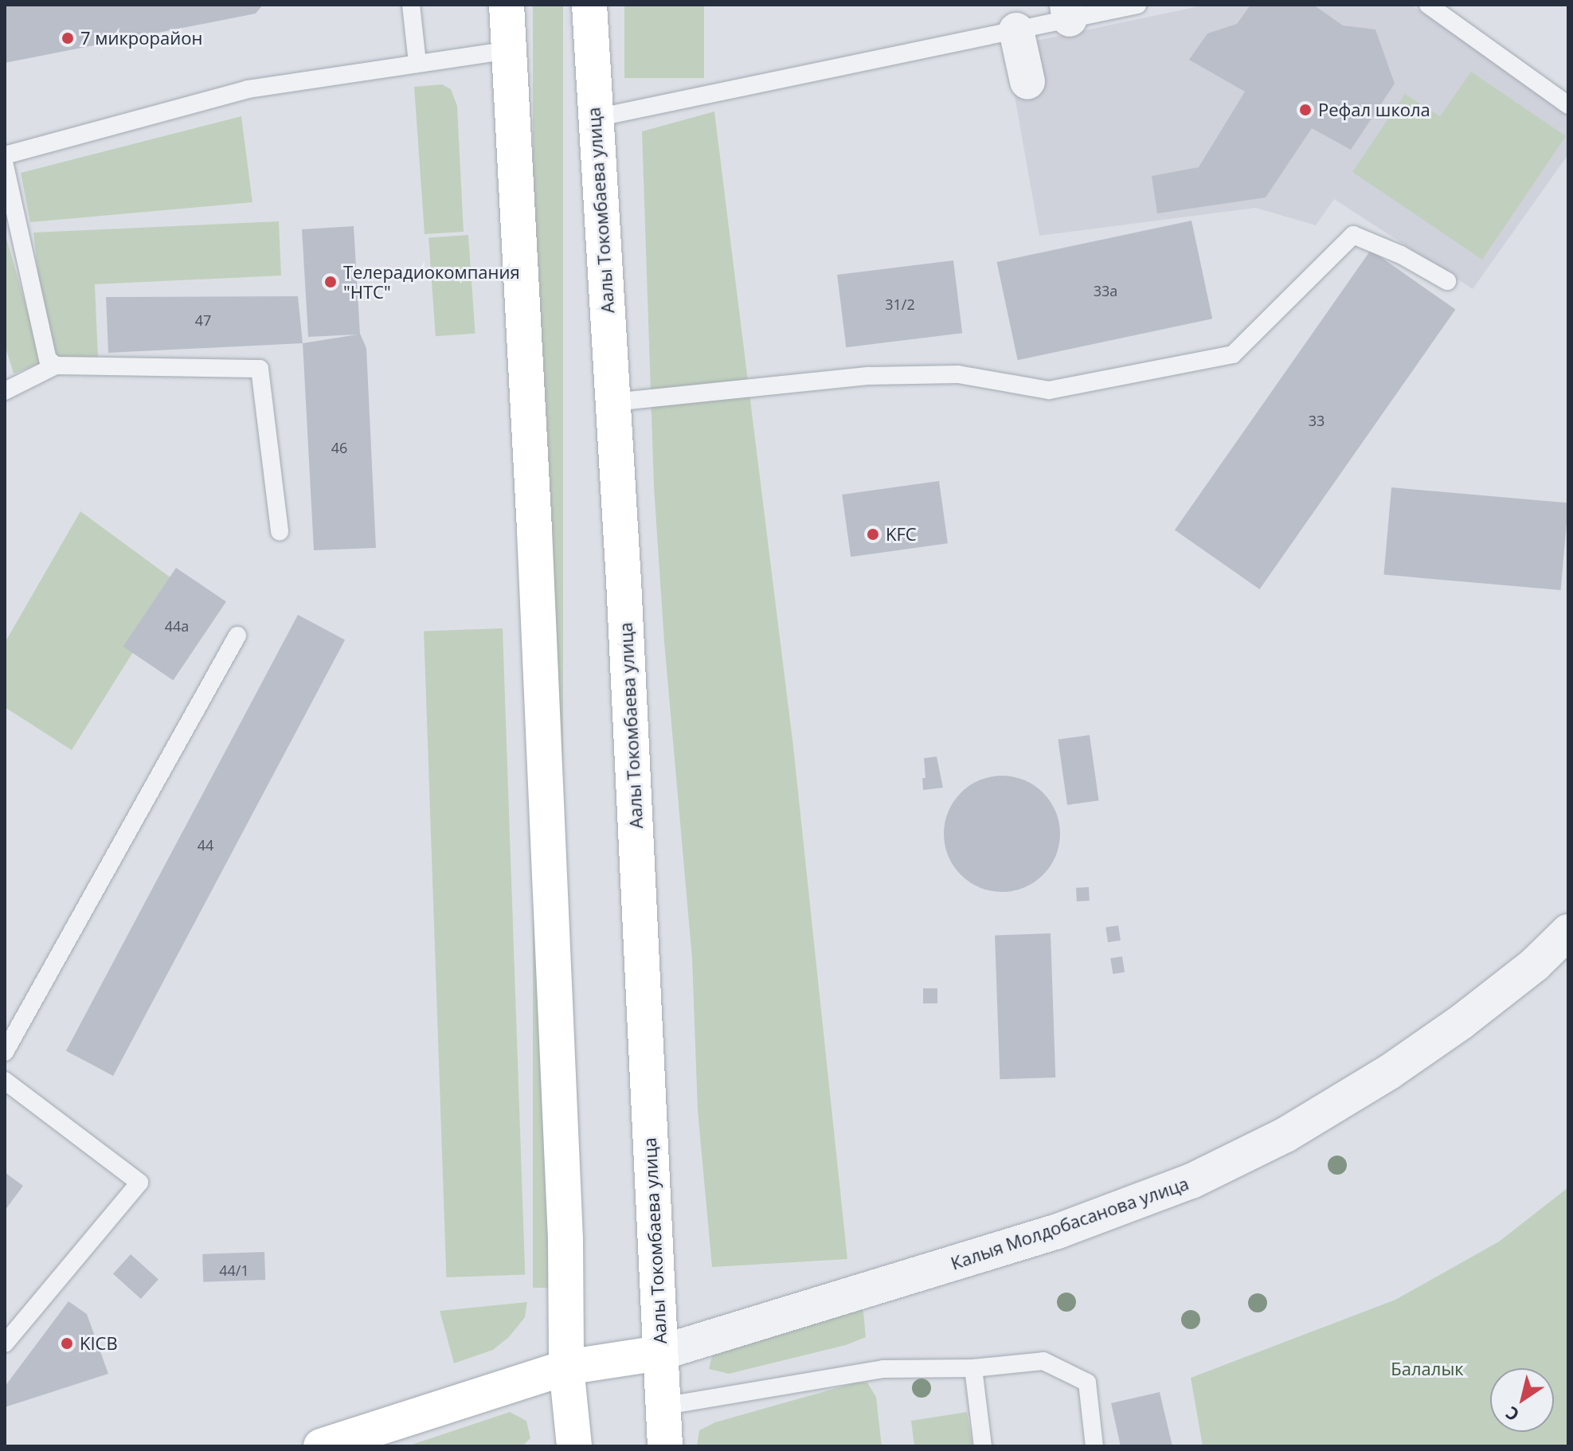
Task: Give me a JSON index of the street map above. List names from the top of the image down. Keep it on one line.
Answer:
{"streets":{"main road":["Аалы Токомбаева улица"],"street":["Калыя Молдобасанова улица"]},"crossings":[["Аалы Токомбаева улица","Калыя Молдобасанова улица"]],"parks":["Балалык"],"places":["7 микрорайон","Рефал школа","Телерадиокомпания \"НТС\"","KFC","KICB"],"house_numbers":["33а","31/2","47","33","46","44а","44","44/1"],"north":"bottom left"}
